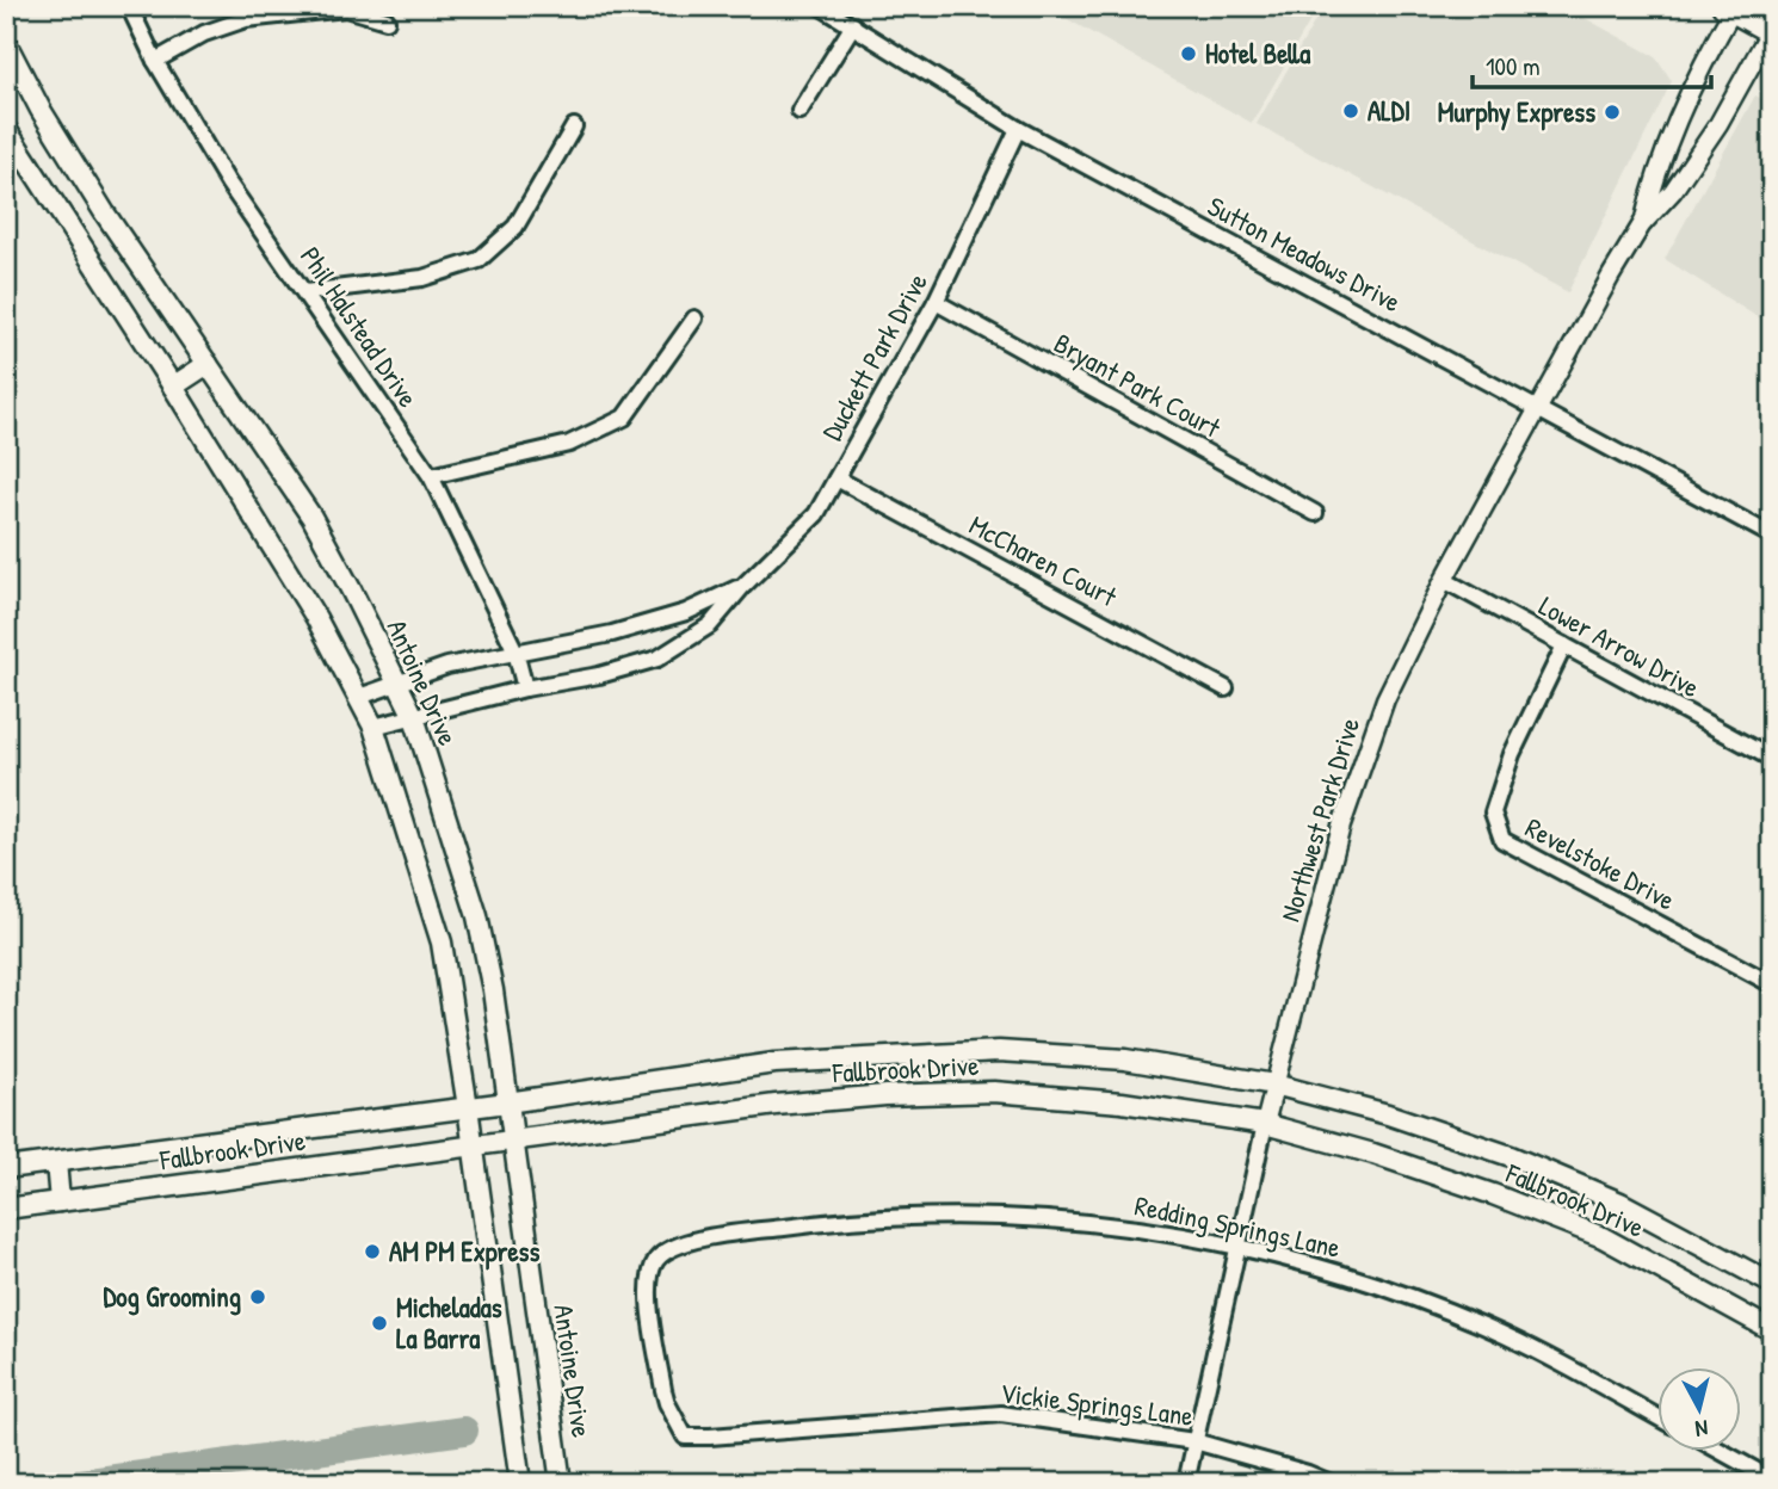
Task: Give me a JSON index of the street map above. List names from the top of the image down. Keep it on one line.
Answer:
{"streets":{"main road":["Antoine Drive","Fallbrook Drive"],"street":["Sutton Meadows Drive","Phil Halstead Drive","Duckett Park Drive","Bryant Park Court","McCharen Court","Lower Arrow Drive","Northwest Park Drive","Revelstoke Drive","Redding Springs Lane","Vickie Springs Lane"]},"crossings":[["Sutton Meadows Drive","Duckett Park Drive"],["Sutton Meadows Drive","Northwest Park Drive"],["Phil Halstead Drive","Duckett Park Drive"],["Duckett Park Drive","Bryant Park Court"],["Duckett Park Drive","McCharen Court"],["Duckett Park Drive","Antoine Drive"],["Lower Arrow Drive","Northwest Park Drive"],["Lower Arrow Drive","Revelstoke Drive"],["Antoine Drive","Fallbrook Drive"],["Northwest Park Drive","Fallbrook Drive"],["Northwest Park Drive","Redding Springs Lane"],["Northwest Park Drive","Vickie Springs Lane"],["Redding Springs Lane","Vickie Springs Lane"]],"places":["Hotel Bella","ALDI","Murphy Express","AM PM Express","Dog Grooming","Micheladas La Barra"],"scale_bar":"100 m","north":"bottom"}
